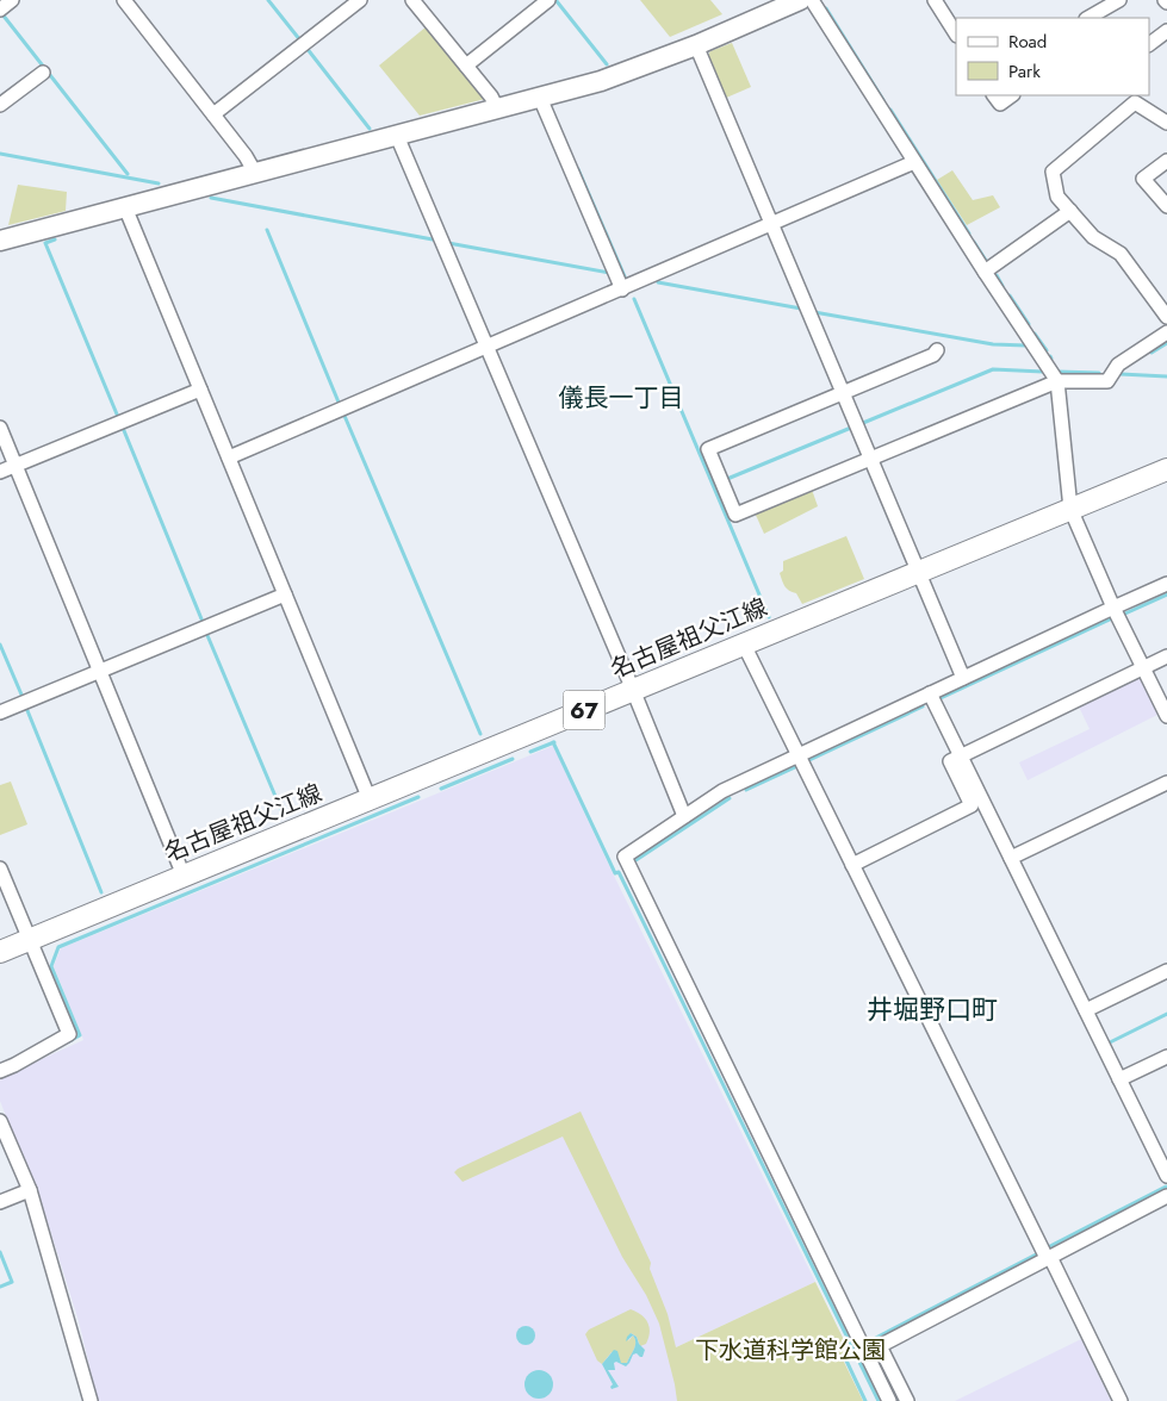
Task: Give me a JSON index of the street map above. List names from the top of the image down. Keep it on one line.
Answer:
{"streets":{"main road":["名古屋祖父江線","67"]},"districts":["儀長一丁目","井堀野口町"],"parks":["下水道科学館公園"],"legend":["Road","Park"]}
